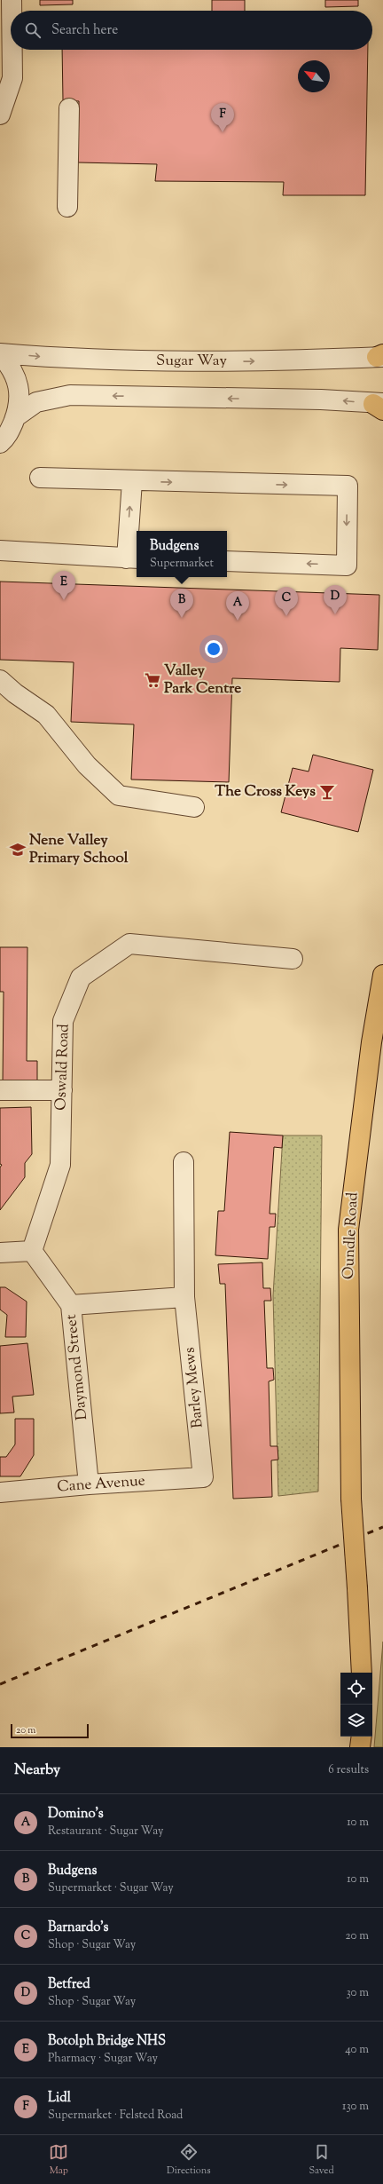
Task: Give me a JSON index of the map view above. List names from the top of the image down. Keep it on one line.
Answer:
{"streets":{"main road":["Oundle Road"],"street":["Sugar Way","Oswald Road","Daymond Street","Barley Mews","Cane Avenue"]},"crossings":[["Oswald Road","Daymond Street"],["Daymond Street","Cane Avenue"],["Barley Mews","Cane Avenue"]],"places":{"supermarket":["Valley Park Centre"],"bar":["The Cross Keys"],"school or university":["Nene Valley Primary School"]},"scale_bar":"20 m","north":"top left","page":{"search":"Search here","pins":["F","E","D","C","B","A"],"popup":["Budgens","Supermarket"],"scale":"20 m","heading":["Nearby","6 results"],"list":[{"mark":"A","name":"Domino's","note":"Restaurant · Sugar Way","value":"10 m"},{"mark":"B","name":"Budgens","note":"Supermarket · Sugar Way","value":"10 m"},{"mark":"C","name":"Barnardo's","note":"Shop · Sugar Way","value":"20 m"},{"mark":"D","name":"Betfred","note":"Shop · Sugar Way","value":"30 m"},{"mark":"E","name":"Botolph Bridge NHS","note":"Pharmacy · Sugar Way","value":"40 m"},{"mark":"F","name":"Lidl","note":"Supermarket · Felsted Road","value":"130 m"}],"nav":["Map","Directions","Saved"]}}
